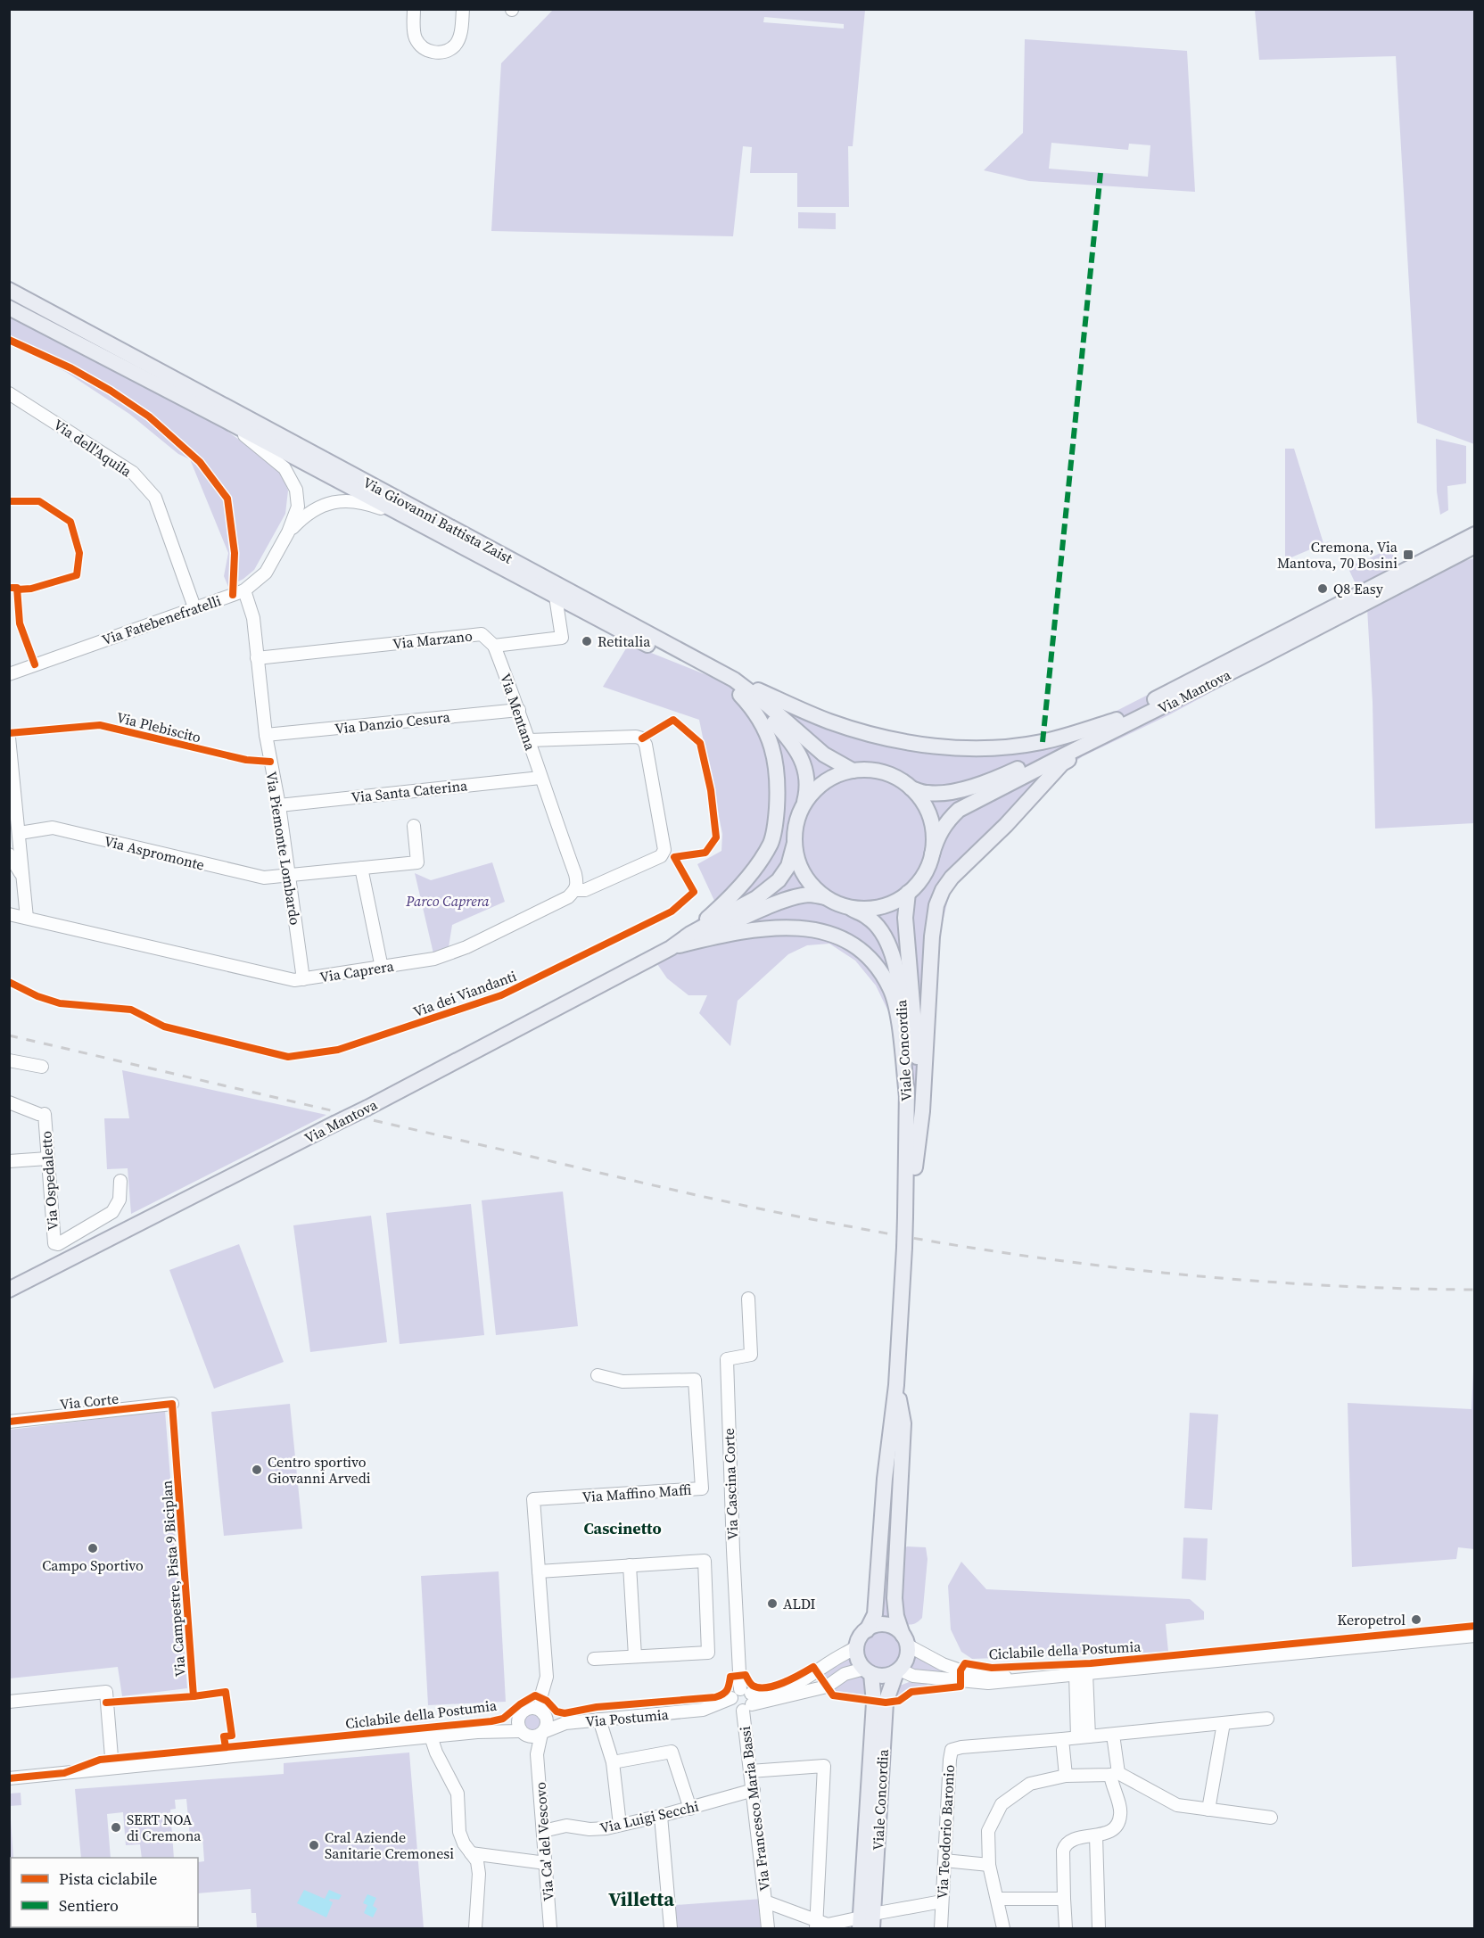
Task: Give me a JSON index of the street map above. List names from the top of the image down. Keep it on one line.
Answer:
{"streets":{"main road":["Via Giovanni Battista Zaist","Via Mantova","Viale Concordia"],"street":["Via dell'Aquila","Via Fatebenefratelli","Via Marzano","Via Mentana","Via Danzio Cesura","Via Santa Caterina","Via Piemonte Lombardo","Via Aspromonte","Via Caprera","Via Ospedaletto","Via Corte","Via Cascina Corte","Via Maffino Maffi","Via Postumia","Via Francesco Maria Bassi","Via Luigi Secchi","Via Teodorio Baronio","Via Ca' del Vescovo"],"cycle path":["Via Plebiscito","Via dei Viandanti","Via Campestre, Pista 9 Biciplan","Ciclabile della Postumia"]},"crossings":[["Via dell'Aquila","Via Fatebenefratelli"],["Via Giovanni Battista Zaist","Via Fatebenefratelli"],["Via Giovanni Battista Zaist","Via Marzano"],["Via Giovanni Battista Zaist","Via Mantova"],["Via Giovanni Battista Zaist","Viale Concordia"],["Via Fatebenefratelli","Via Piemonte Lombardo"],["Via Marzano","Via Mentana"],["Via Marzano","Via Piemonte Lombardo"],["Via Mantova","Viale Concordia"],["Via Mentana","Via Danzio Cesura"],["Via Mentana","Via Santa Caterina"],["Via Mentana","Via Caprera"],["Via Danzio Cesura","Via Piemonte Lombardo"],["Via Santa Caterina","Via Piemonte Lombardo"],["Via Piemonte Lombardo","Via Aspromonte"],["Via Piemonte Lombardo","Via Caprera"],["Viale Concordia","Via Postumia"],["Viale Concordia","Via Francesco Maria Bassi"],["Via Cascina Corte","Via Postumia"],["Via Cascina Corte","Via Francesco Maria Bassi"],["Via Maffino Maffi","Via Postumia"],["Via Maffino Maffi","Via Ca' del Vescovo"],["Via Postumia","Via Francesco Maria Bassi"],["Via Postumia","Via Ca' del Vescovo"],["Via Francesco Maria Bassi","Via Luigi Secchi"],["Via Francesco Maria Bassi","Via Teodorio Baronio"],["Via Luigi Secchi","Via Ca' del Vescovo"]],"districts":["Cascinetto","Villetta"],"parks":["Parco Caprera"],"places":{"transit":["Cremona, Via Mantova, 70 Bosini"],"other":["Q8 Easy","Retitalia","Centro sportivo Giovanni Arvedi","Campo Sportivo","ALDI","Keropetrol","SERT NOA di Cremona","Cral Aziende Sanitarie Cremonesi"]},"legend":["Pista ciclabile","Sentiero"]}
